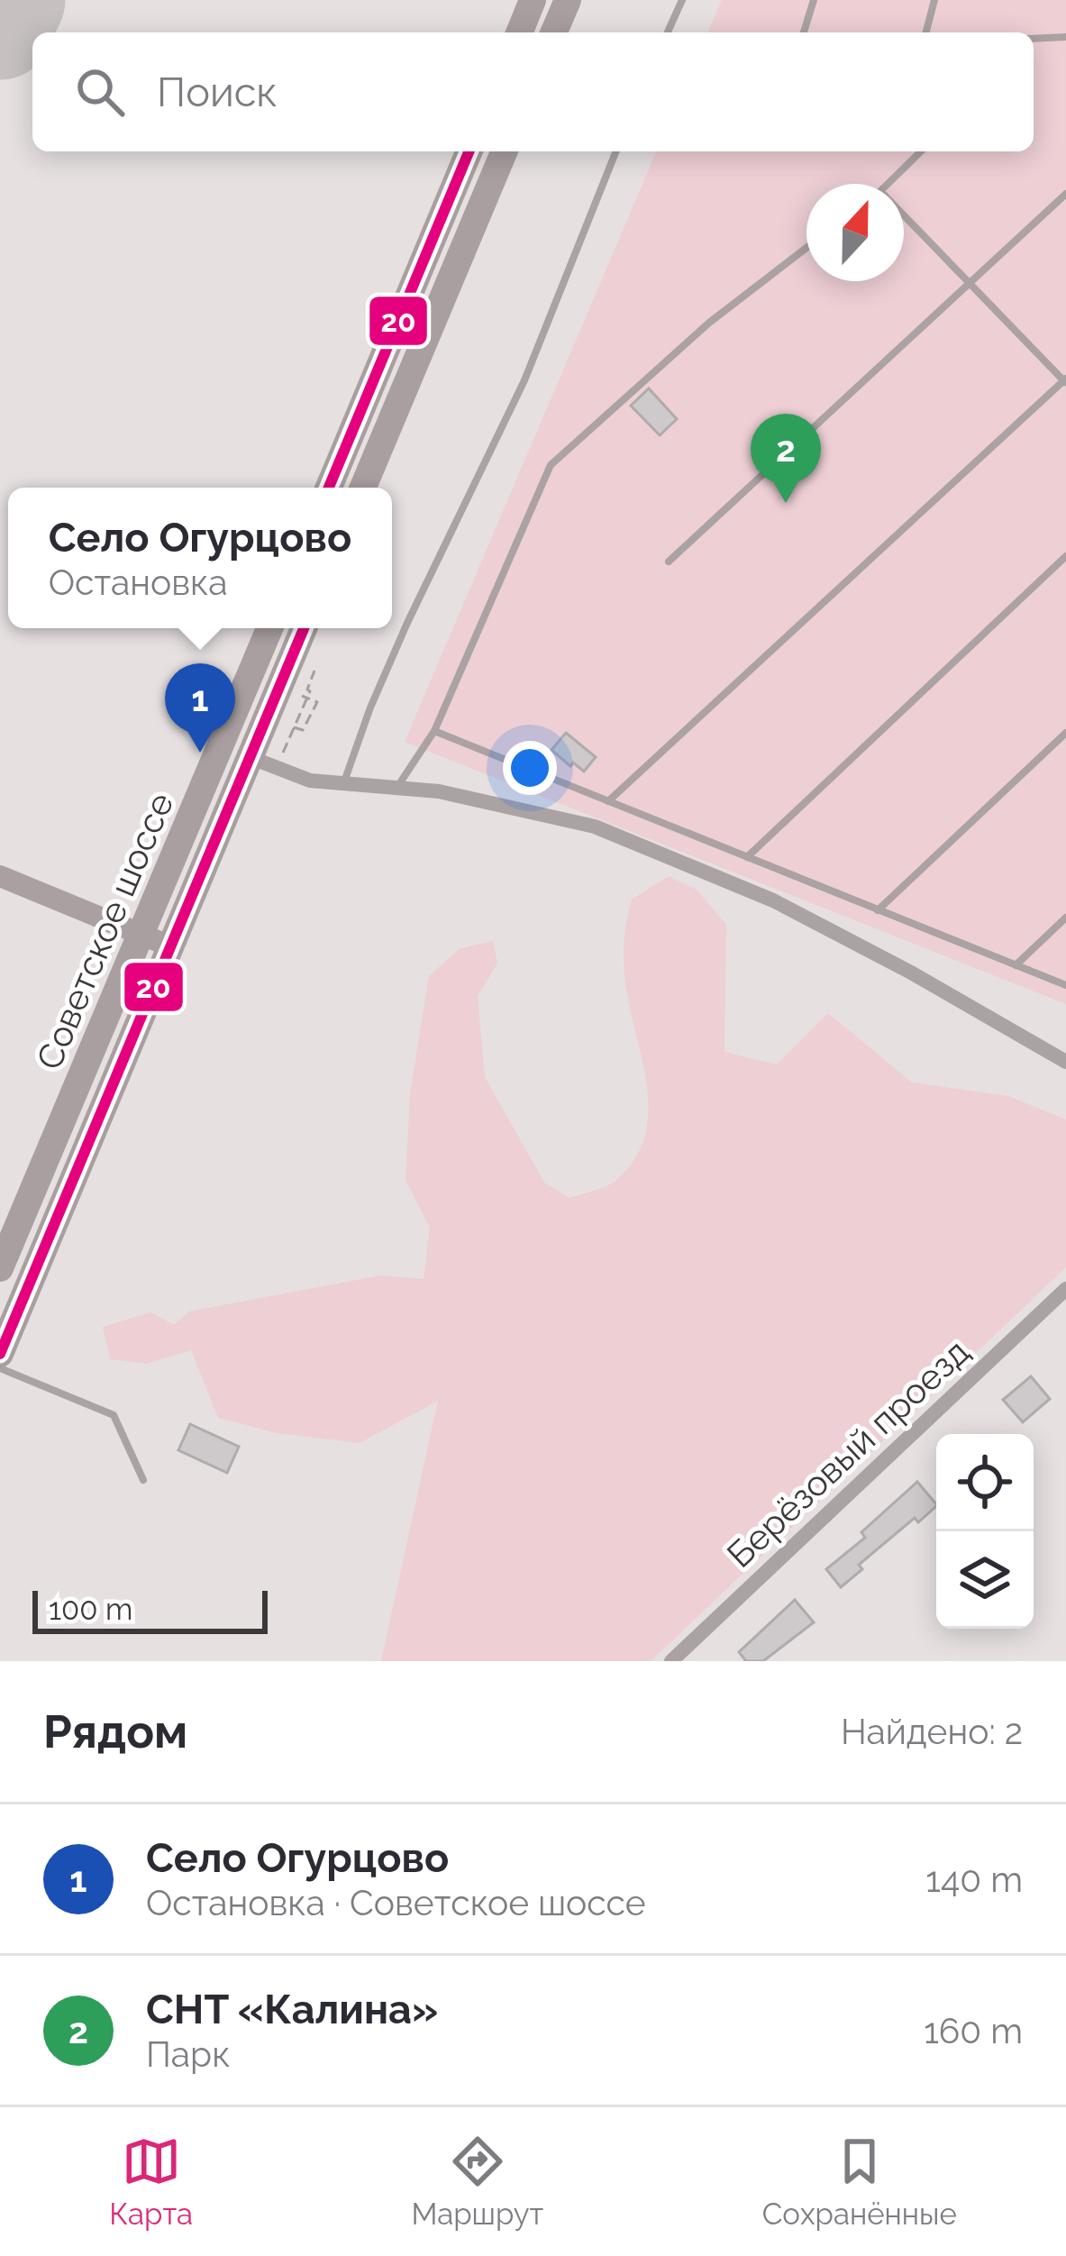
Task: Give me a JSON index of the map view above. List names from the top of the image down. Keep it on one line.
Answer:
{"streets":{"highway":["Советское шоссе"],"street":["Берёзовый проезд"]},"lines":["transit line 20"],"scale_bar":"100 m","north":"top","page":{"search":"Поиск","pins":["2","1"],"popup":["Село Огурцово","Остановка"],"scale":"100 m","heading":["Рядом","Найдено: 2"],"list":[{"mark":"1","name":"Село Огурцово","note":"Остановка · Советское шоссе","value":"140 m"},{"mark":"2","name":"СНТ «Калина»","note":"Парк","value":"160 m"}],"nav":["Карта","Маршрут","Сохранённые"]}}
